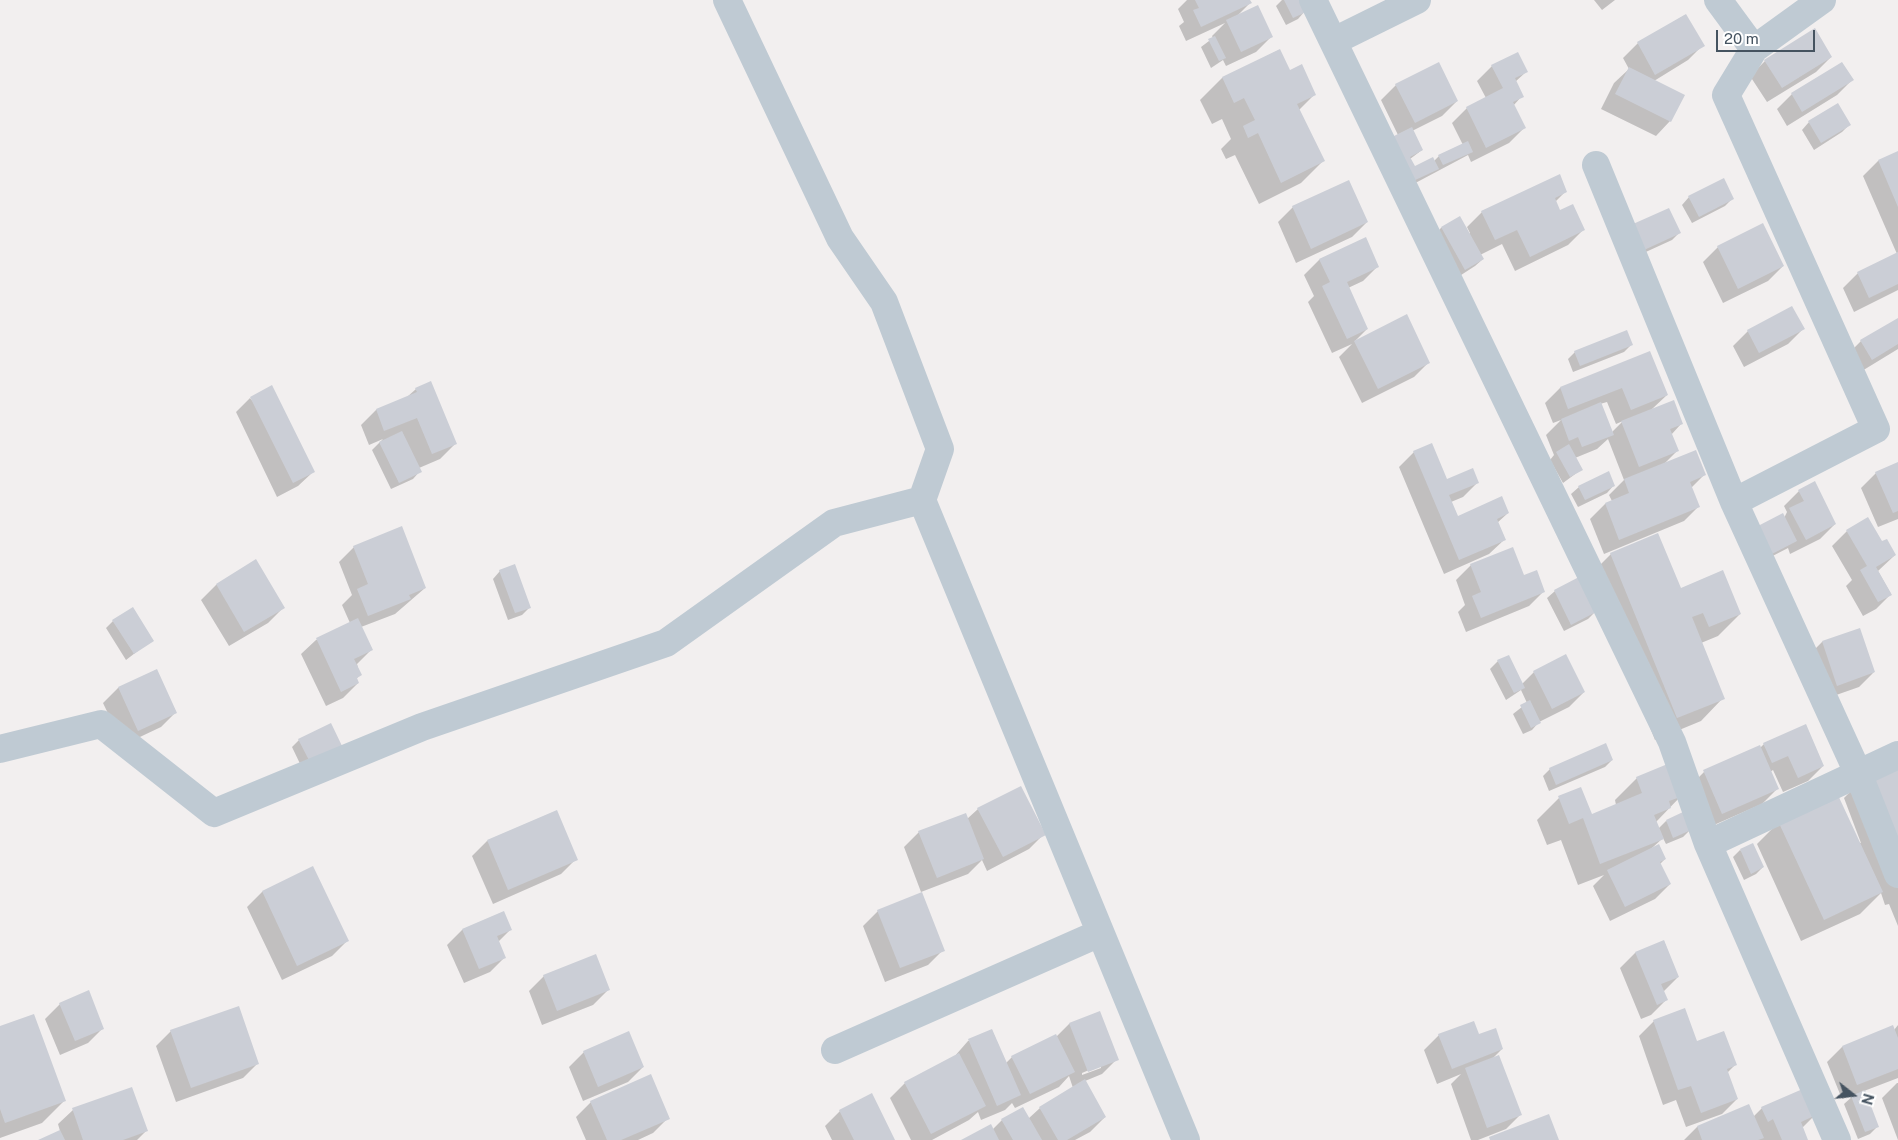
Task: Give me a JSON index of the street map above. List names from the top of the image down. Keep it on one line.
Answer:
{"scale_bar":"20 m","north":"right"}
